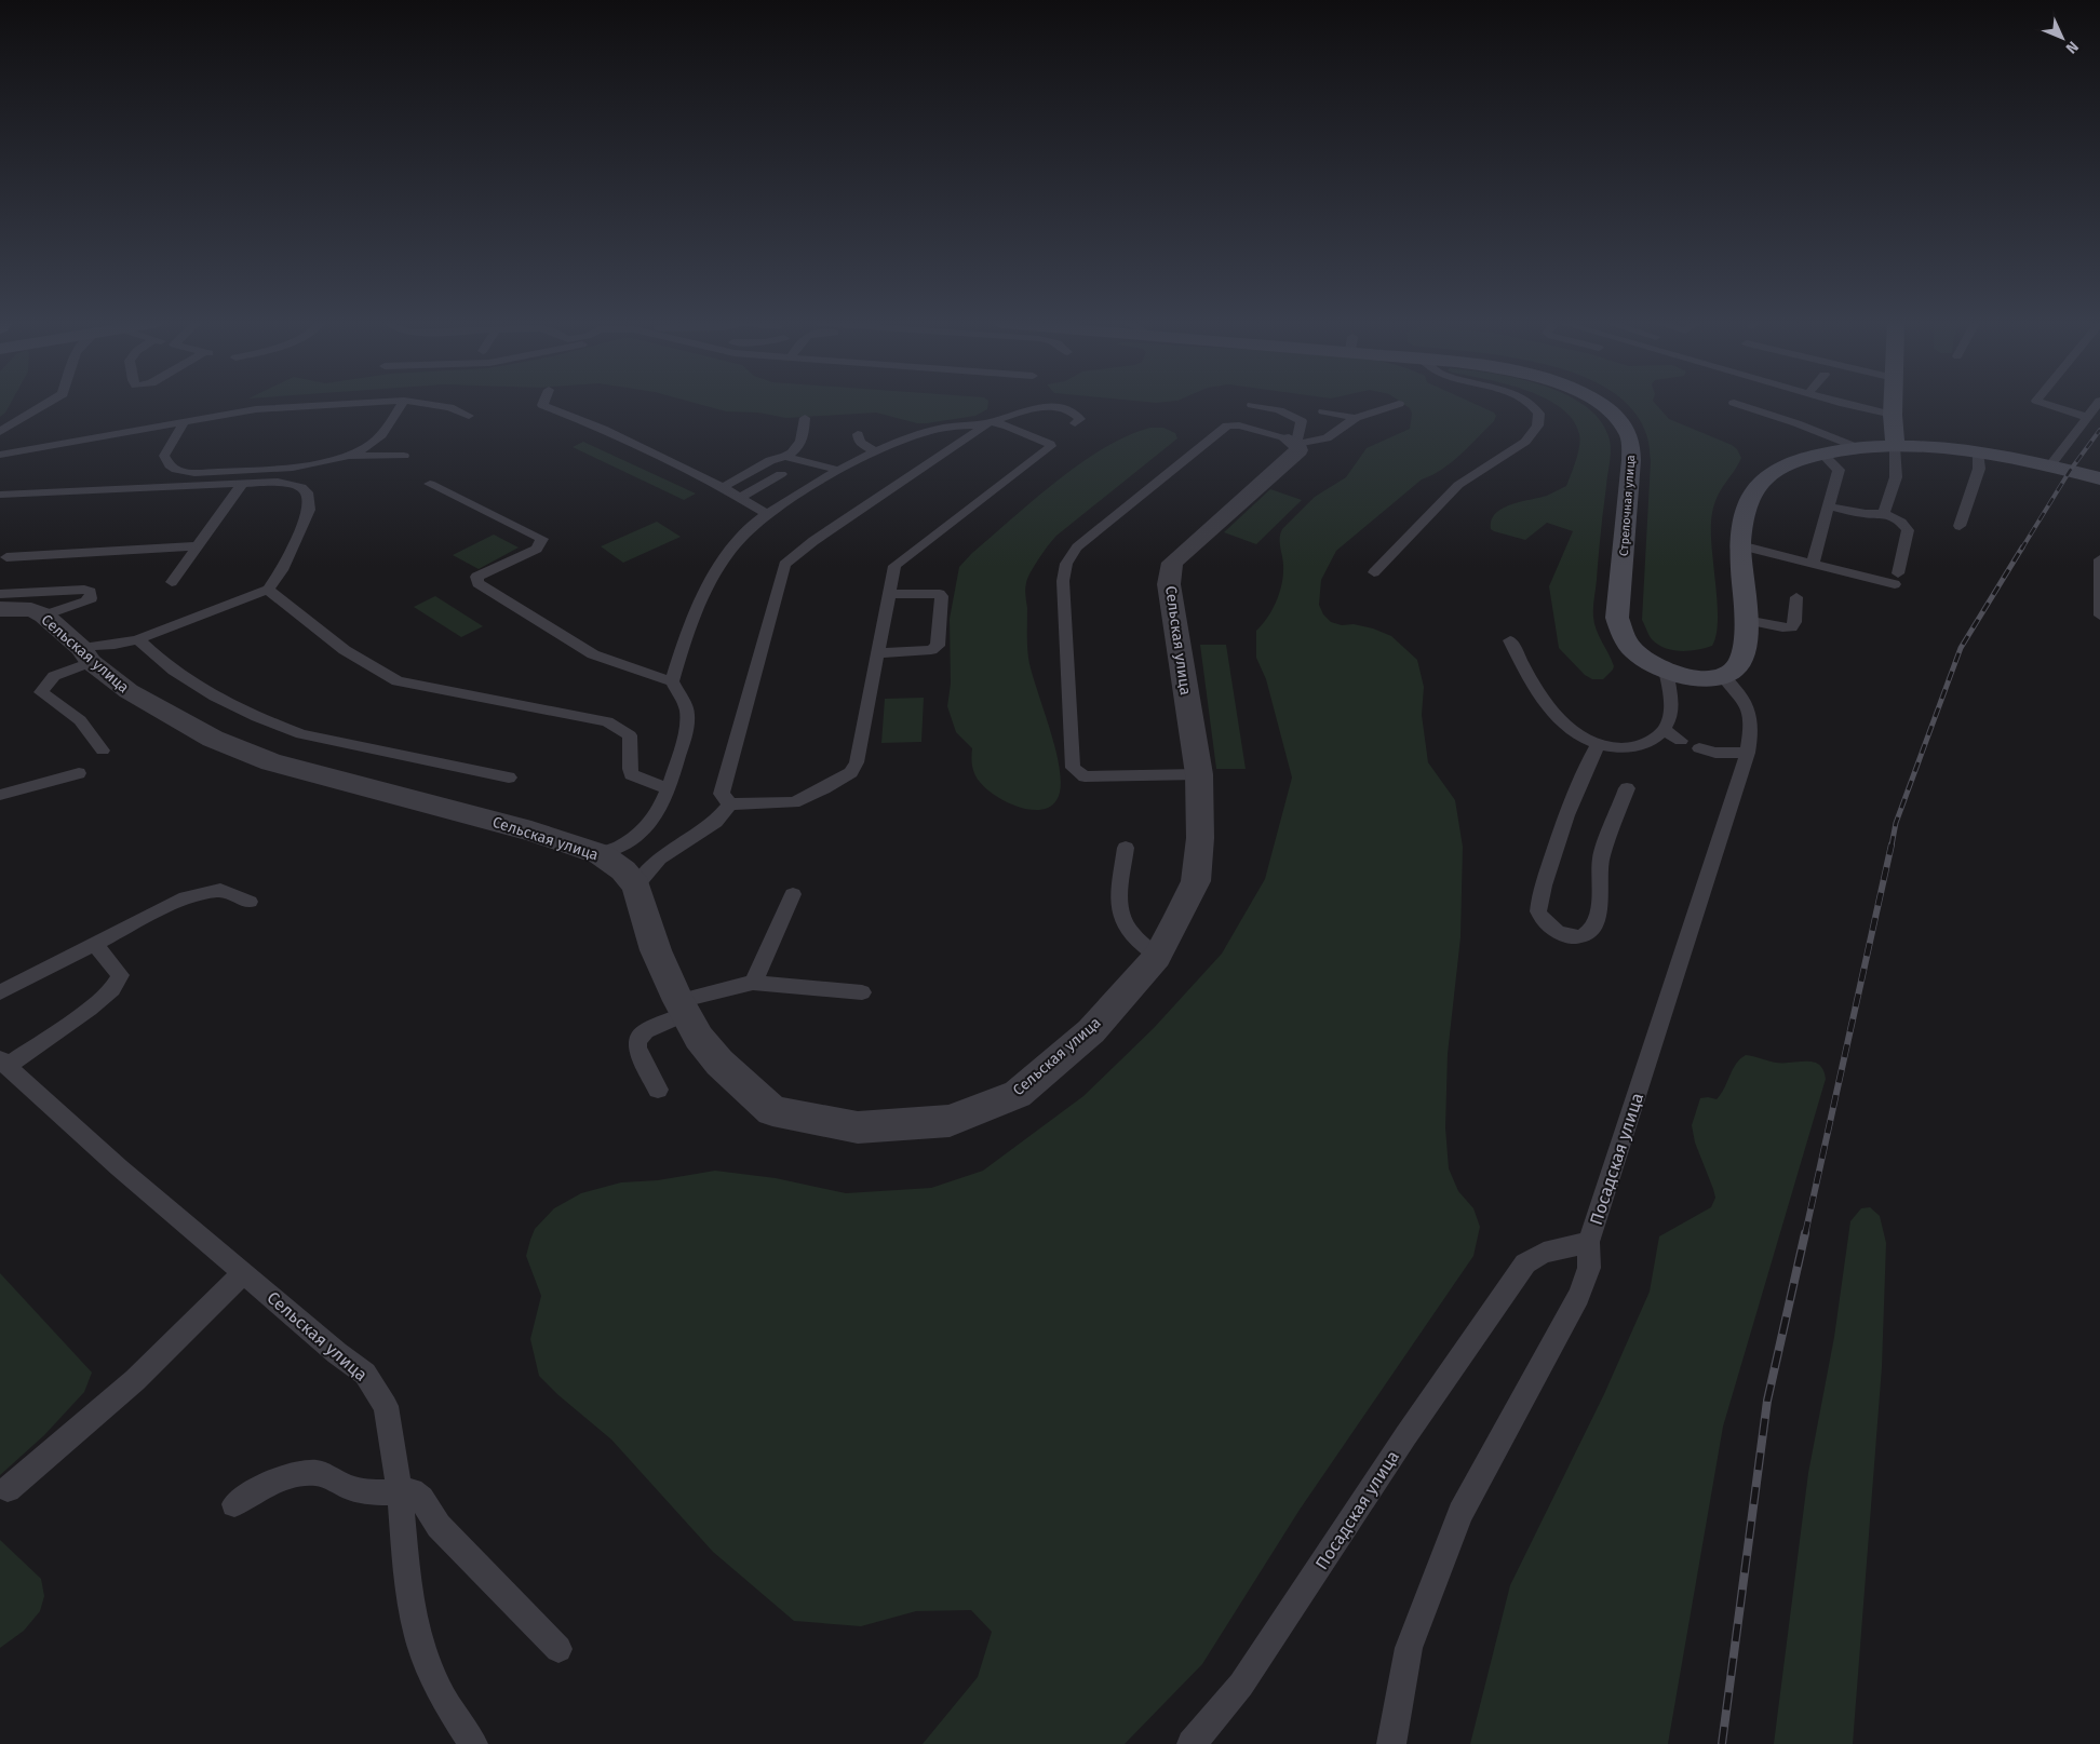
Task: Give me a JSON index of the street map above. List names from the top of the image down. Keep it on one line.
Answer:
{"streets":{"main road":["Стрелочная улица"],"street":["Сельская улица"],"lane":["Посадская улица"]},"crossings":[["Стрелочная улица","Посадская улица"]],"north":"bottom right"}
